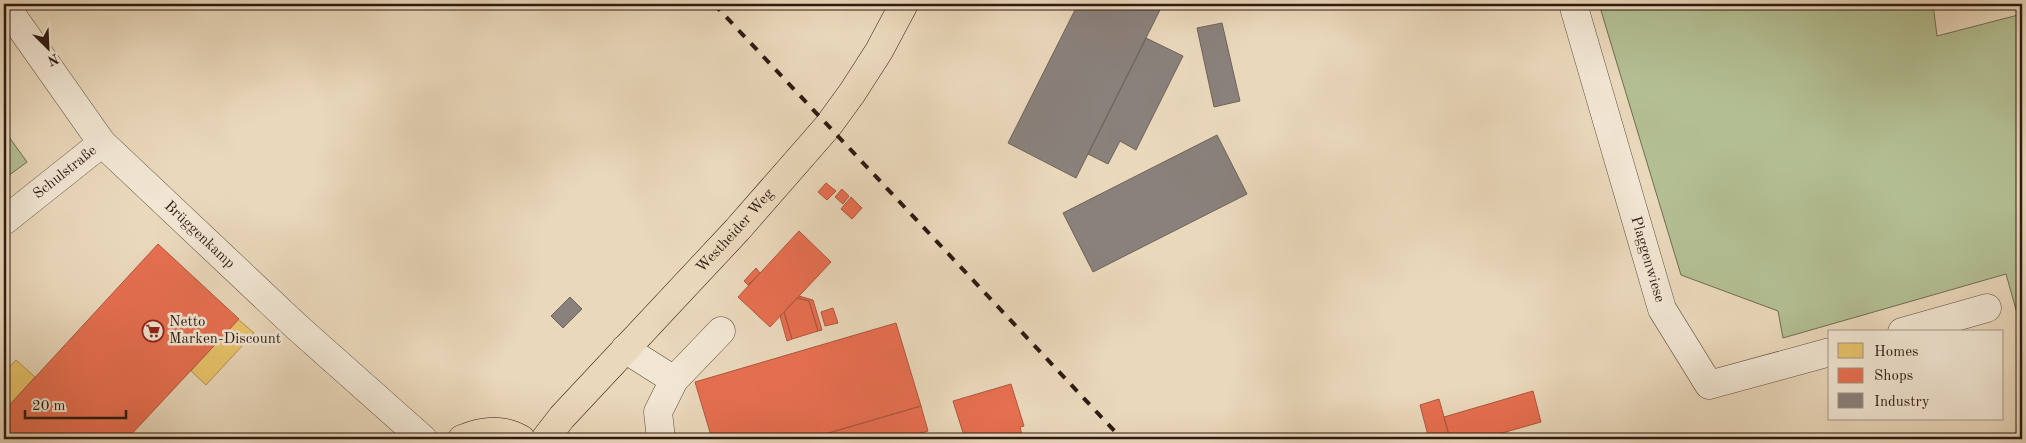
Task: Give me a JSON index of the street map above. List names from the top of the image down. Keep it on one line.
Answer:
{"streets":{"main road":["Westheider Weg"],"street":["Schulstraße","Brüggenkamp","Plaggenwiese"]},"crossings":[["Schulstraße","Brüggenkamp"]],"places":{"supermarket":["Netto Marken-Discount"]},"legend":["Homes","Shops","Industry"],"scale_bar":"20 m","north":"bottom right"}
